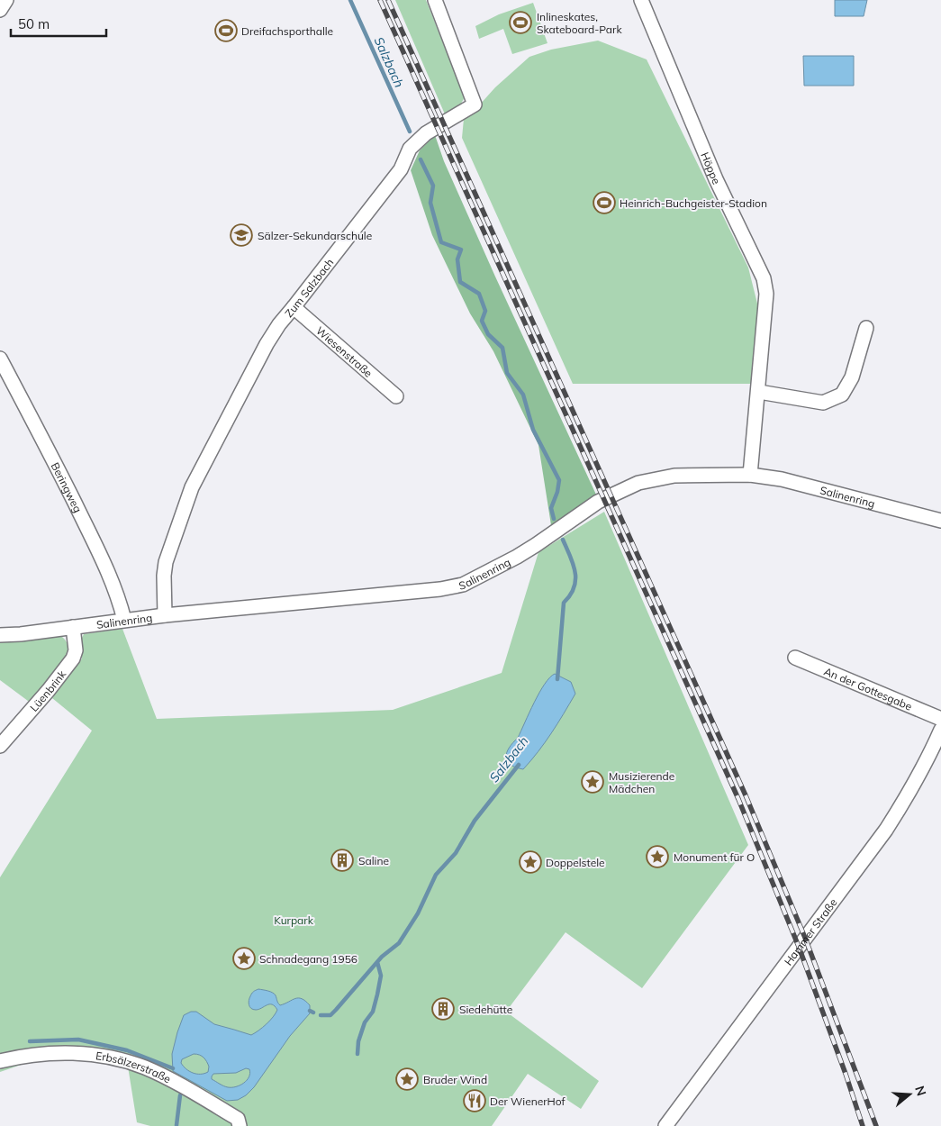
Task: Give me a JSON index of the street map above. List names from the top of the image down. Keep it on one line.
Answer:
{"streets":{"street":["Höppe","Zum Salzbach","Wiesenstraße","Beringweg","Salinenring","An der Gottesgabe","Lüenbrink","Hammer Straße","Erbsälzerstraße"]},"crossings":[["Höppe","Salinenring"],["Zum Salzbach","Wiesenstraße"],["Zum Salzbach","Salinenring"],["Beringweg","Salinenring"],["Salinenring","Lüenbrink"]],"water":["Salzbach"],"parks":["Kurpark"],"places":{"sports":["Inlineskates, Skateboard-Park","Dreifachsporthalle","Heinrich-Buchgeister-Stadion"],"school or university":["Sälzer-Sekundarschule"],"place":["Musizierende Mädchen","Monument für O","Doppelstele","Schnadegang 1956","Bruder Wind"],"building":["Saline","Siedehütte"],"restaurant":["Der WienerHof"]},"scale_bar":"50 m","north":"right"}
